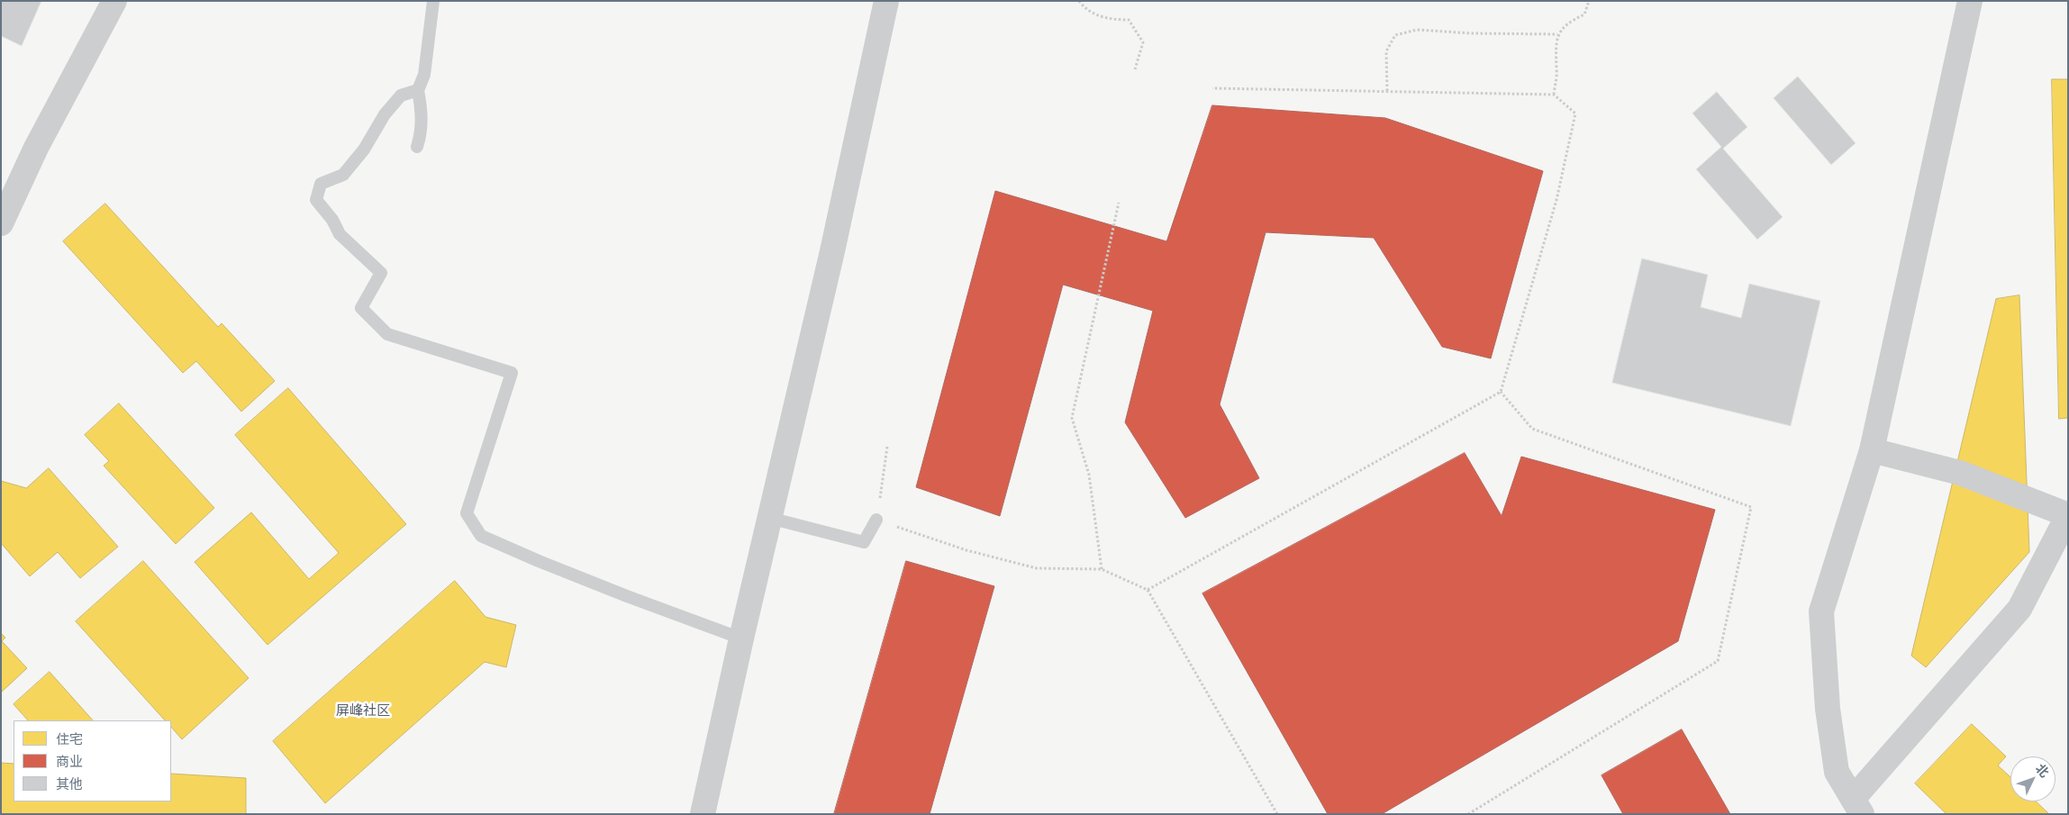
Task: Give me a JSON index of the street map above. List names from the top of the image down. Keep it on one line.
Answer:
{"districts":["屏峰社区"],"legend":["住宅","商业","其他"],"north":"top right"}
